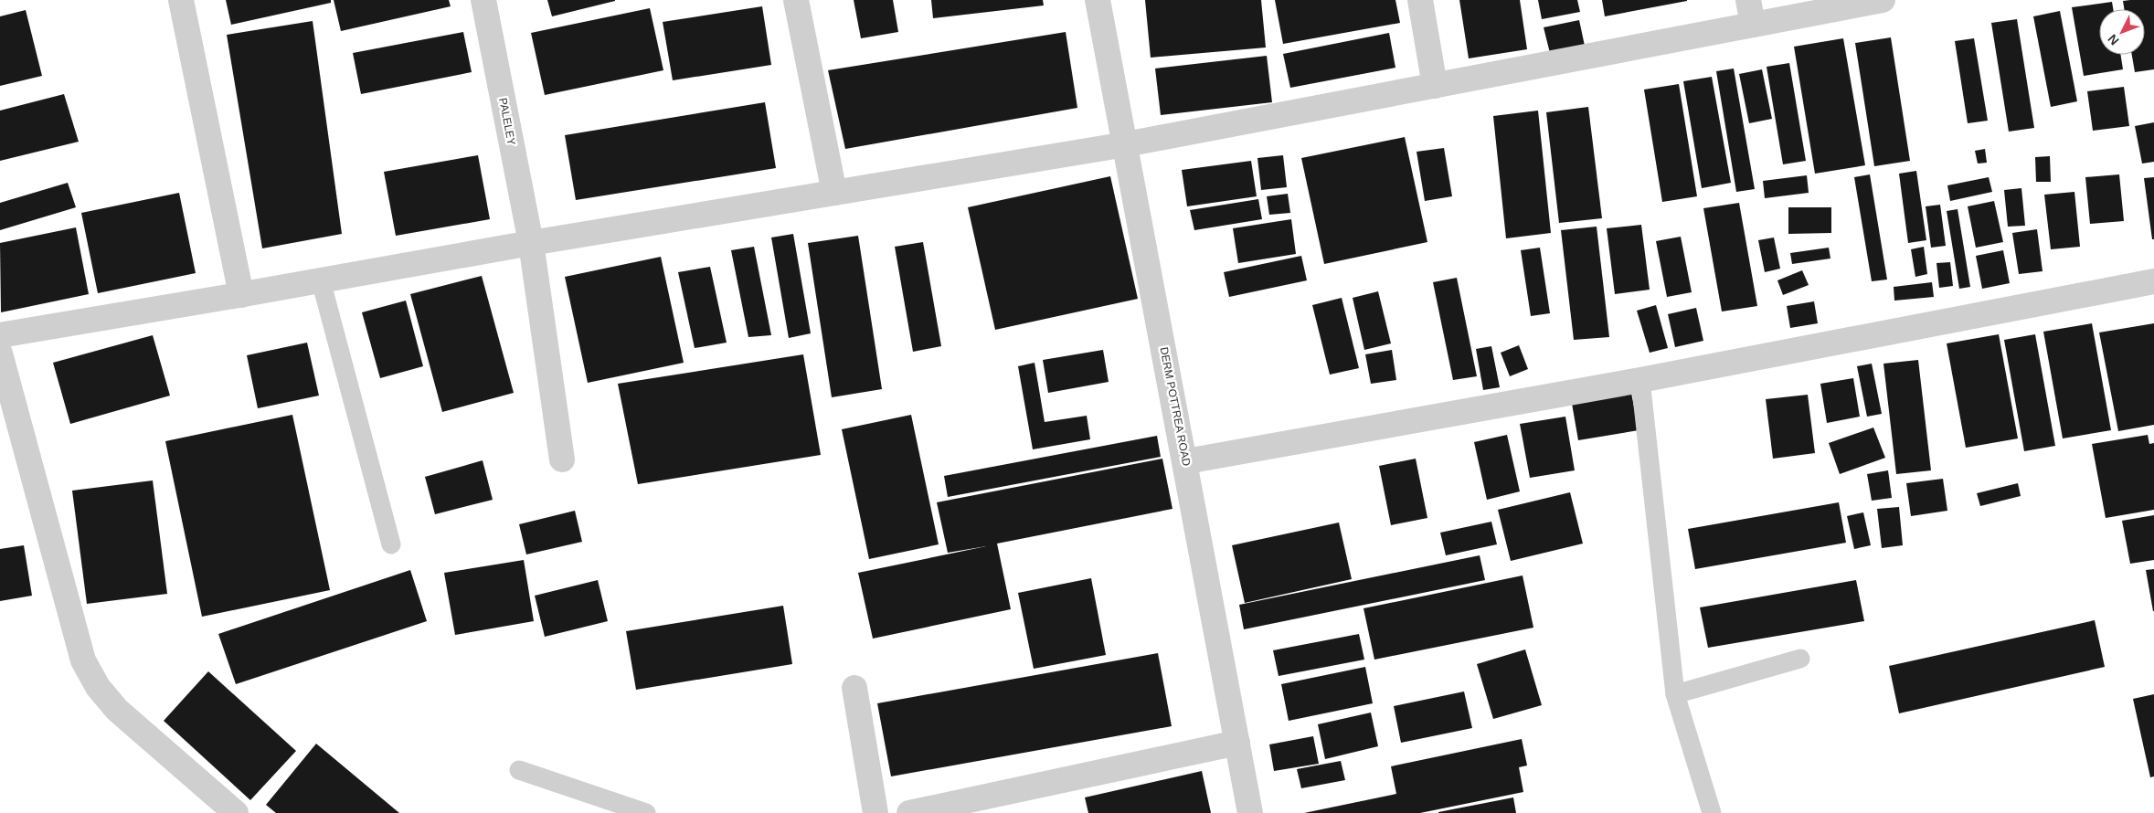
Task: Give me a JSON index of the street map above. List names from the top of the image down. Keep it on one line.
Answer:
{"streets":{"street":["PALELEY","DERM POTTREA ROAD"]},"north":"bottom left"}
